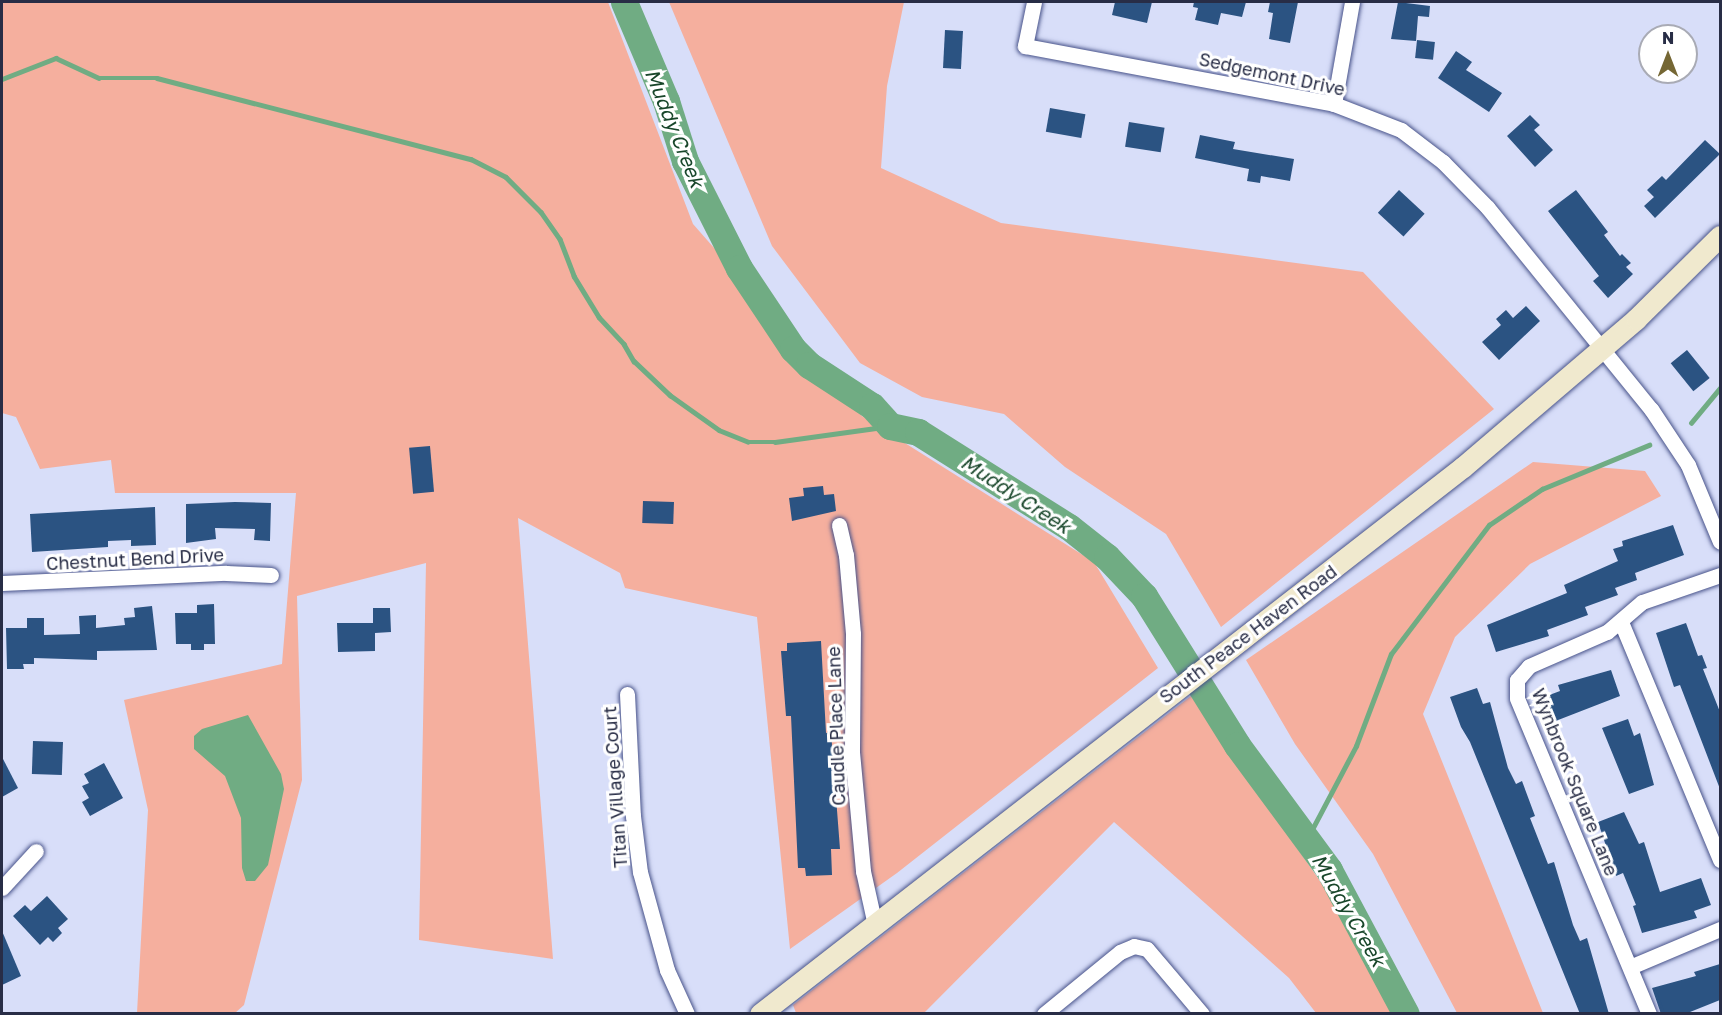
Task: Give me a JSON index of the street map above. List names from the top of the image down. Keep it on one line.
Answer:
{"streets":{"main road":["South Peace Haven Road"],"street":["Sedgemont Drive","Chestnut Bend Drive","Caudle Place Lane","Wynbrook Square Lane","Titan Village Court"]},"crossings":[["Sedgemont Drive","South Peace Haven Road"],["South Peace Haven Road","Caudle Place Lane"]],"water":["Muddy Creek"],"north":"top"}
